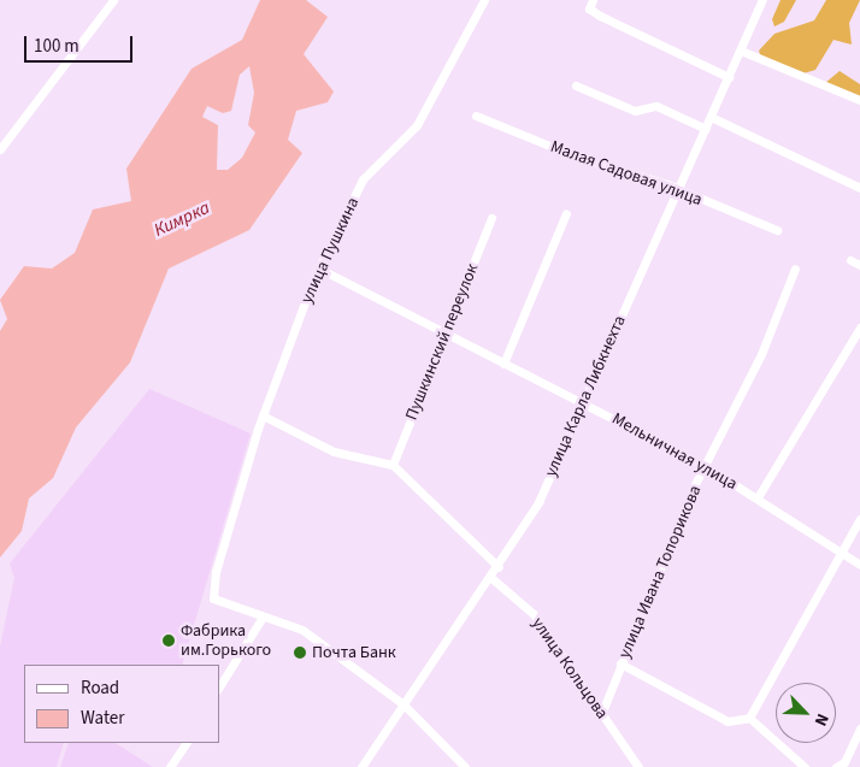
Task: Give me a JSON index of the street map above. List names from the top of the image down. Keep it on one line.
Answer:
{"streets":{"street":["Малая Садовая улица","улица Пушкина","Пушкинский переулок","улица Карла Либкнехта","Мельничная улица","улица Ивана Топорикова","улица Кольцова"]},"crossings":[["Малая Садовая улица","улица Карла Либкнехта"],["улица Пушкина","Мельничная улица"],["Пушкинский переулок","Мельничная улица"],["улица Карла Либкнехта","Мельничная улица"],["улица Карла Либкнехта","улица Кольцова"],["Мельничная улица","улица Ивана Топорикова"],["улица Ивана Топорикова","улица Кольцова"]],"water":["Кимрка"],"places":["Фабрика им.Горького","Почта Банк"],"legend":["Road","Water"],"scale_bar":"100 m","north":"bottom right"}
